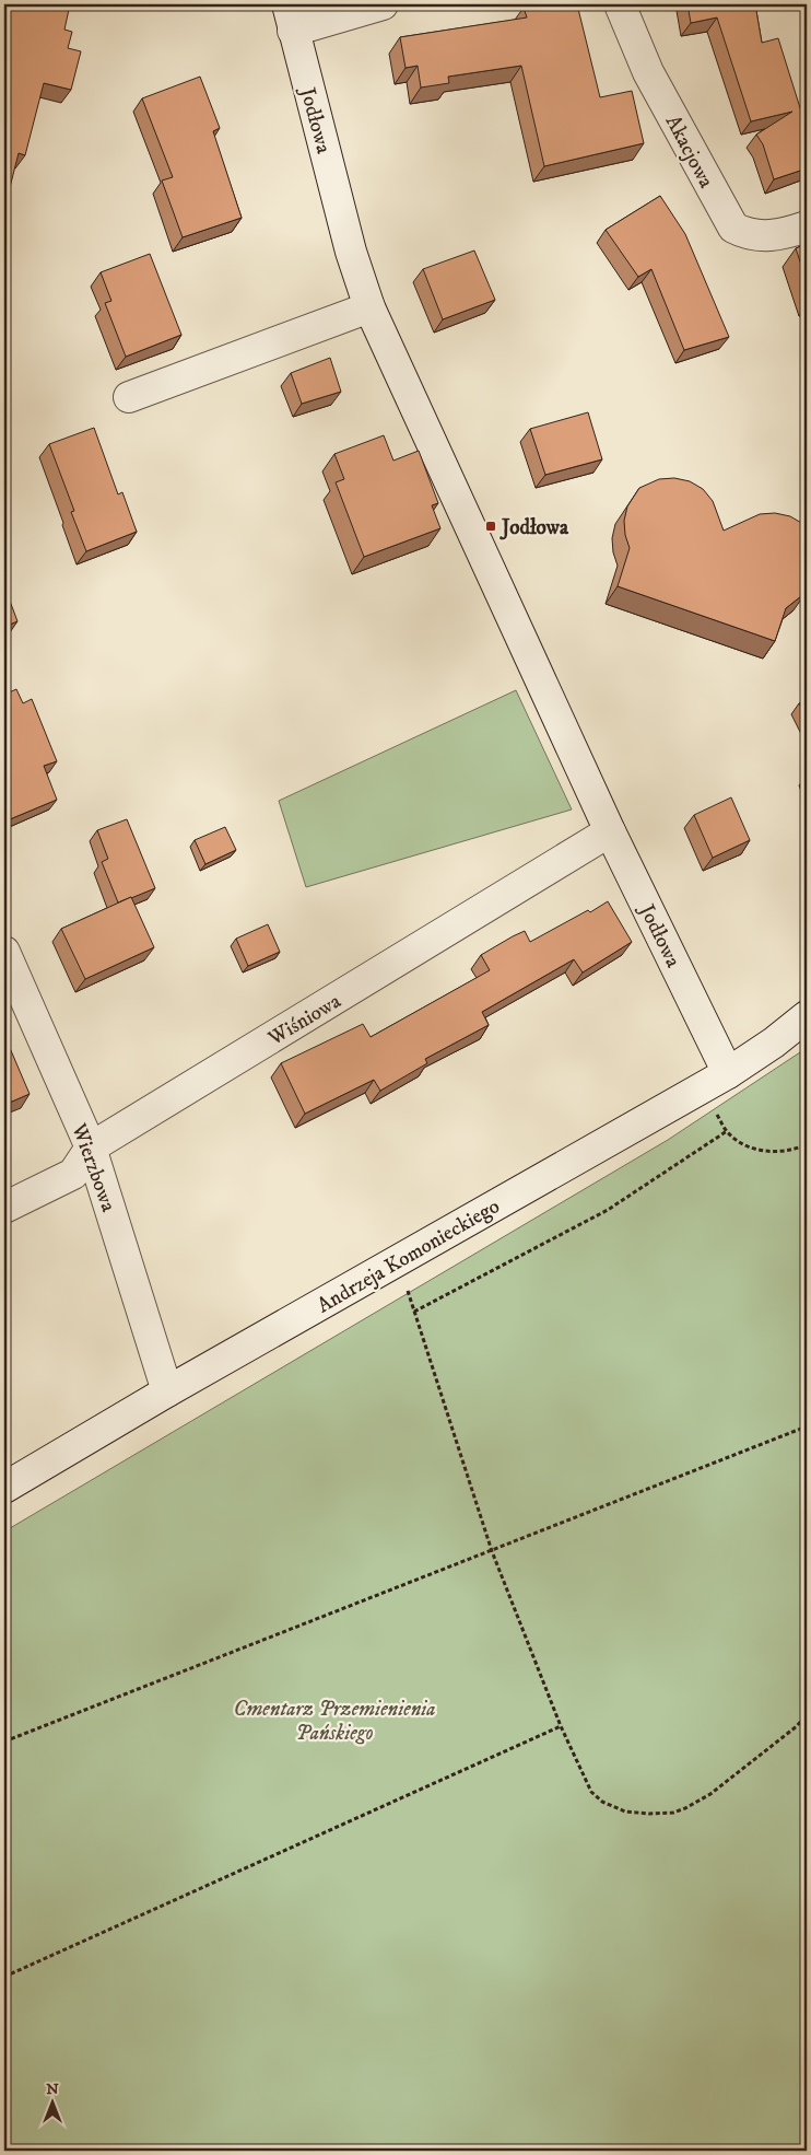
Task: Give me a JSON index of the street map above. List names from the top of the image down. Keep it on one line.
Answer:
{"streets":{"street":["Jodłowa","Akacjowa","Wiśniowa","Wierzbowa","Andrzeja Komonieckiego"]},"crossings":[["Jodłowa","Wiśniowa"],["Jodłowa","Andrzeja Komonieckiego"],["Wiśniowa","Wierzbowa"],["Wierzbowa","Andrzeja Komonieckiego"]],"parks":["Cmentarz Przemienienia Pańskiego"],"places":{"transit":["Jodłowa"]},"north":"top"}
